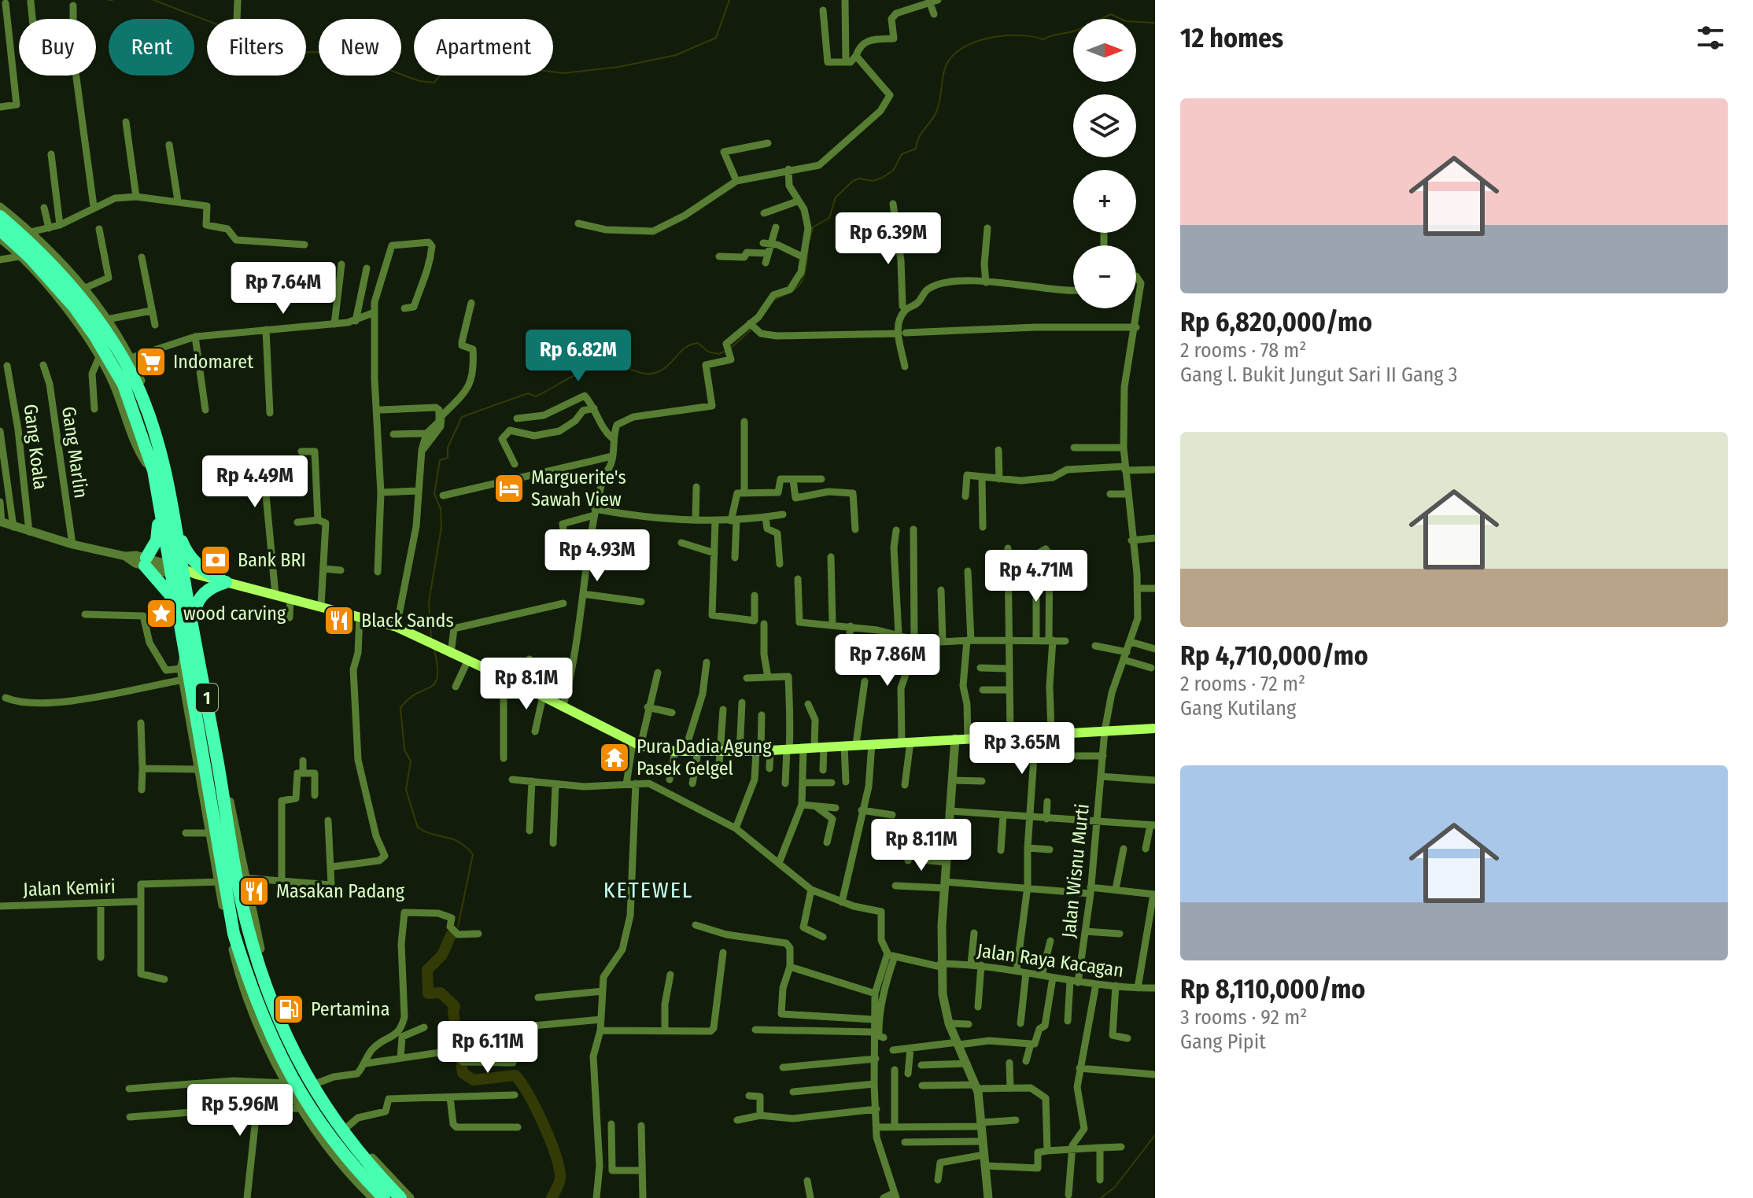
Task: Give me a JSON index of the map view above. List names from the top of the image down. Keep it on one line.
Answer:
{"streets":{"highway":["1"],"street":["Gang Koala","Gang Marlin","Jalan Wisnu Murti","Jalan Kemiri","Jalan Raya Kacagan"]},"crossings":[["Jalan Wisnu Murti","Jalan Raya Kacagan"]],"districts":["KETEWEL"],"places":{"supermarket":["Indomaret"],"hotel":["Marguerite's Sawah View"],"bank":["Bank BRI"],"place":["wood carving"],"restaurant":["Black Sands","Masakan Padang"],"temple":["Pura Dadia Agung Pasek Gelgel"],"fuel station":["Pertamina"]},"north":"right","page":{"heading":"12 homes","map_buttons":["+","−"],"chip":["Buy","Rent","Filters","New","Apartment"],"list":[{"name":"Rp 6,820,000/mo","note":"2 rooms · 78 m² · Gang l. Bukit Jungut Sari II Gang 3"},{"name":"Rp 4,710,000/mo","note":"2 rooms · 72 m² · Gang Kutilang"},{"name":"Rp 8,110,000/mo","note":"3 rooms · 92 m² · Gang Pipit"}],"price":["Rp 6.39M","Rp 7.64M","Rp 6.82M","Rp 4.49M","Rp 4.93M","Rp 4.71M","Rp 7.86M","Rp 8.1M","Rp 3.65M","Rp 8.11M","Rp 6.11M","Rp 5.96M"]}}
